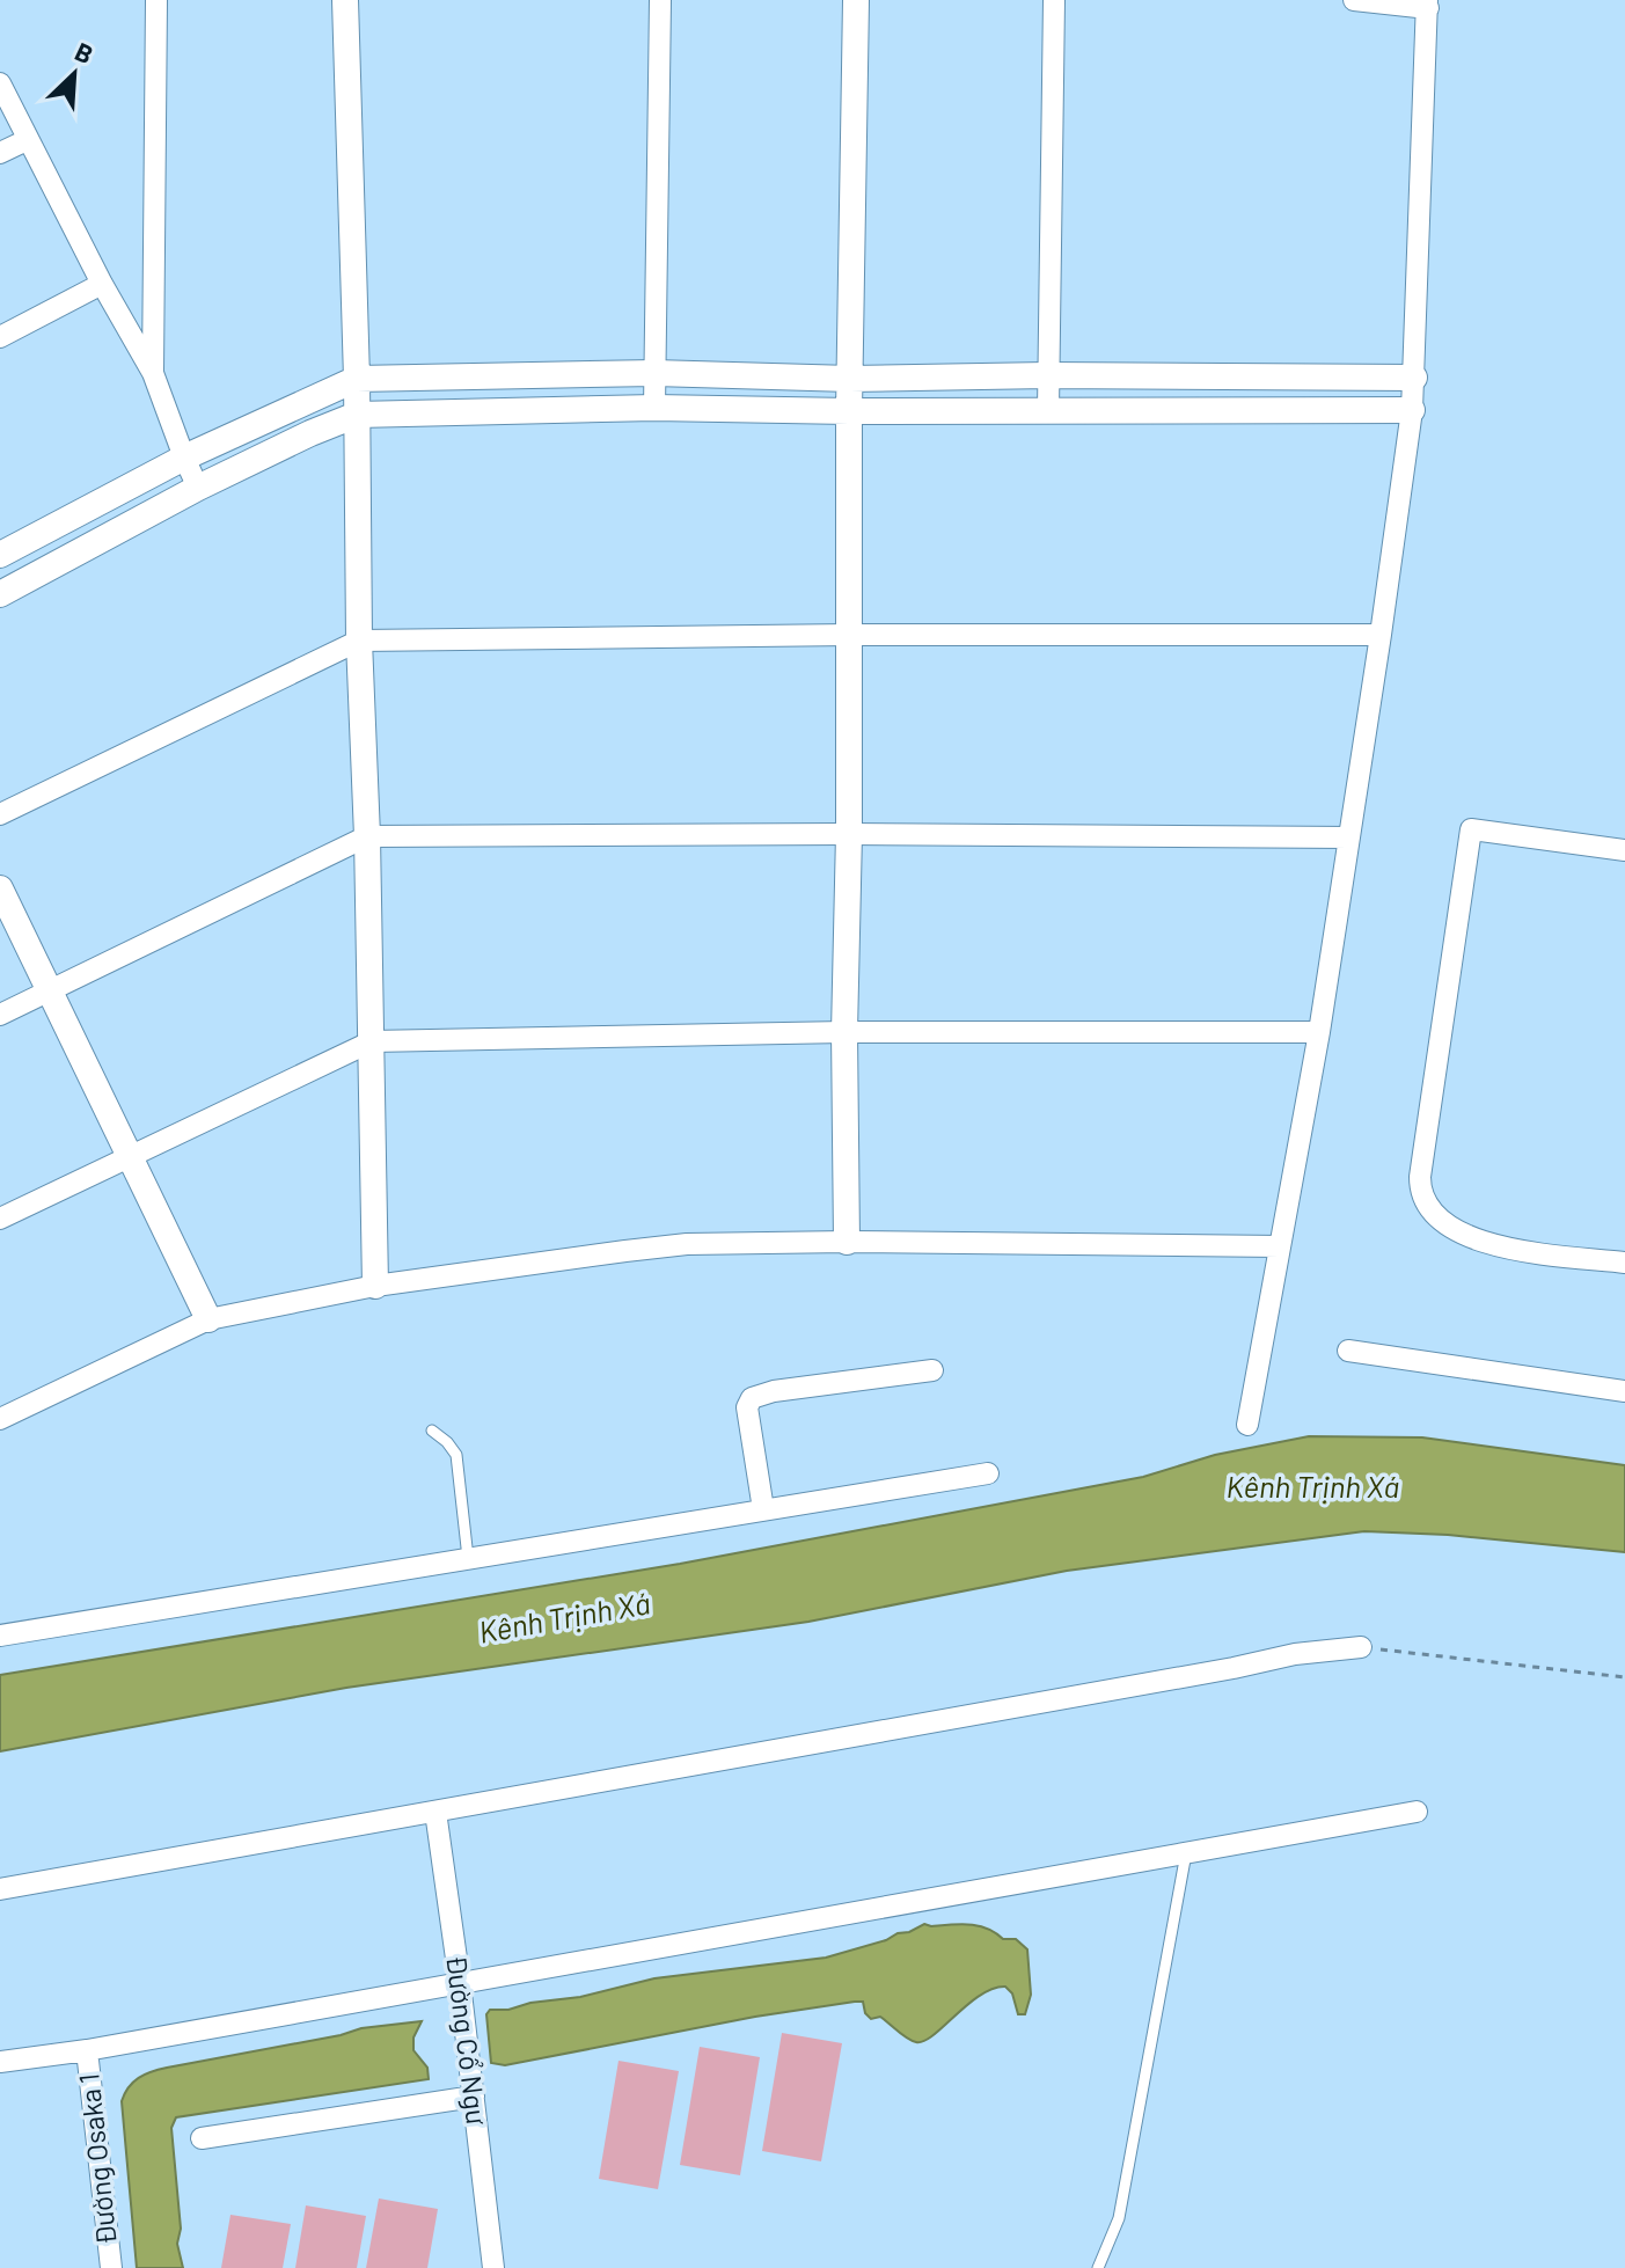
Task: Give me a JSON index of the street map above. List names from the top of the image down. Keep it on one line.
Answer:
{"streets":{"street":["Đường Cổ Ngư","Đường Osaka 1"]},"water":["Kênh Trịnh Xá"],"north":"top right"}
